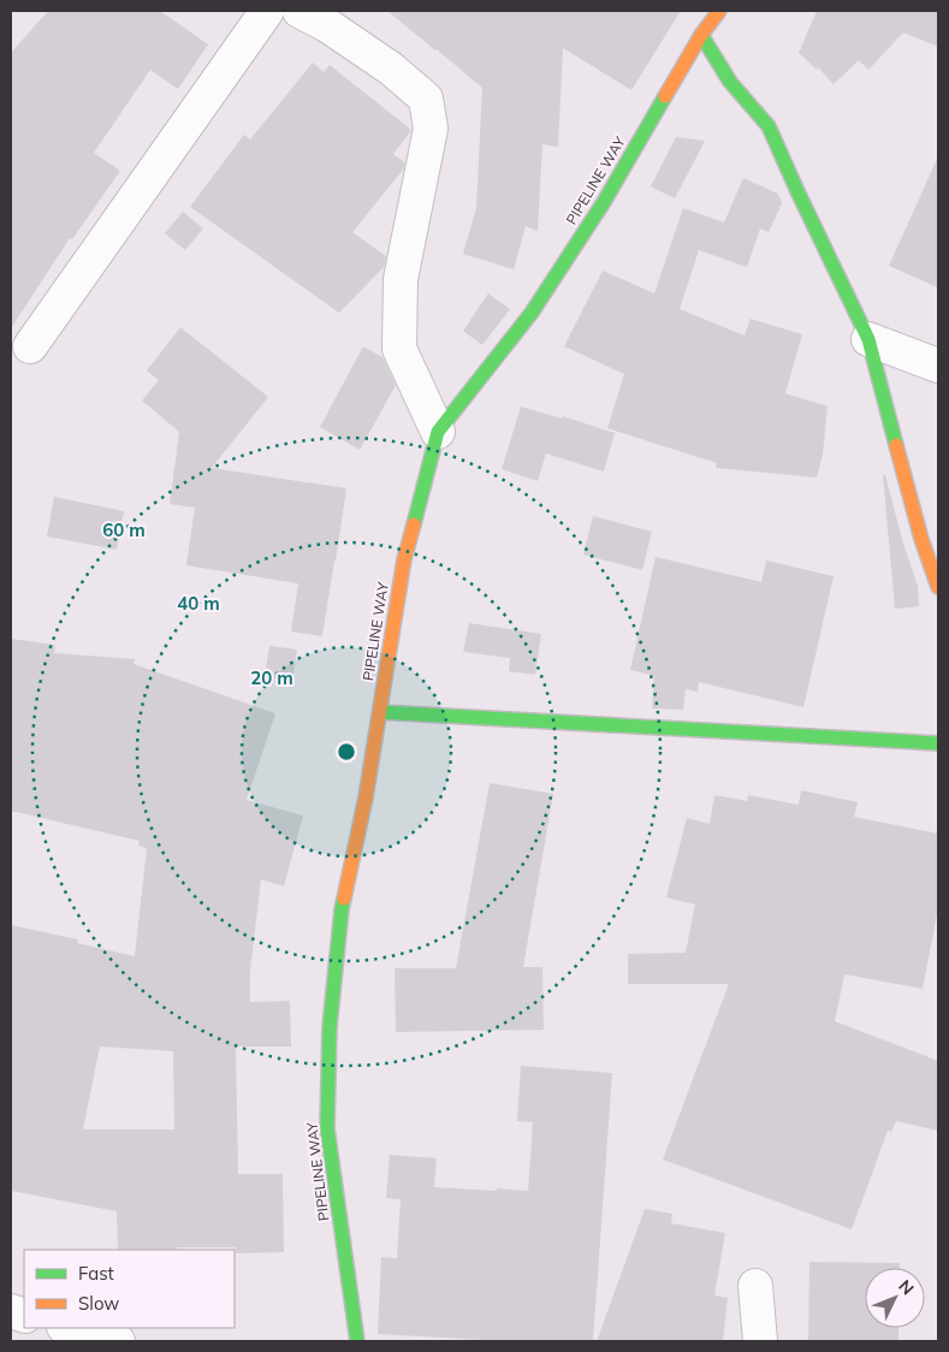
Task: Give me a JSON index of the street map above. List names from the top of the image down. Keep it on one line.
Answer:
{"streets":{"street":["PIPELINE WAY"]},"legend":["Fast","Slow"],"north":"top right","rings":["60 m","40 m","20 m"]}
